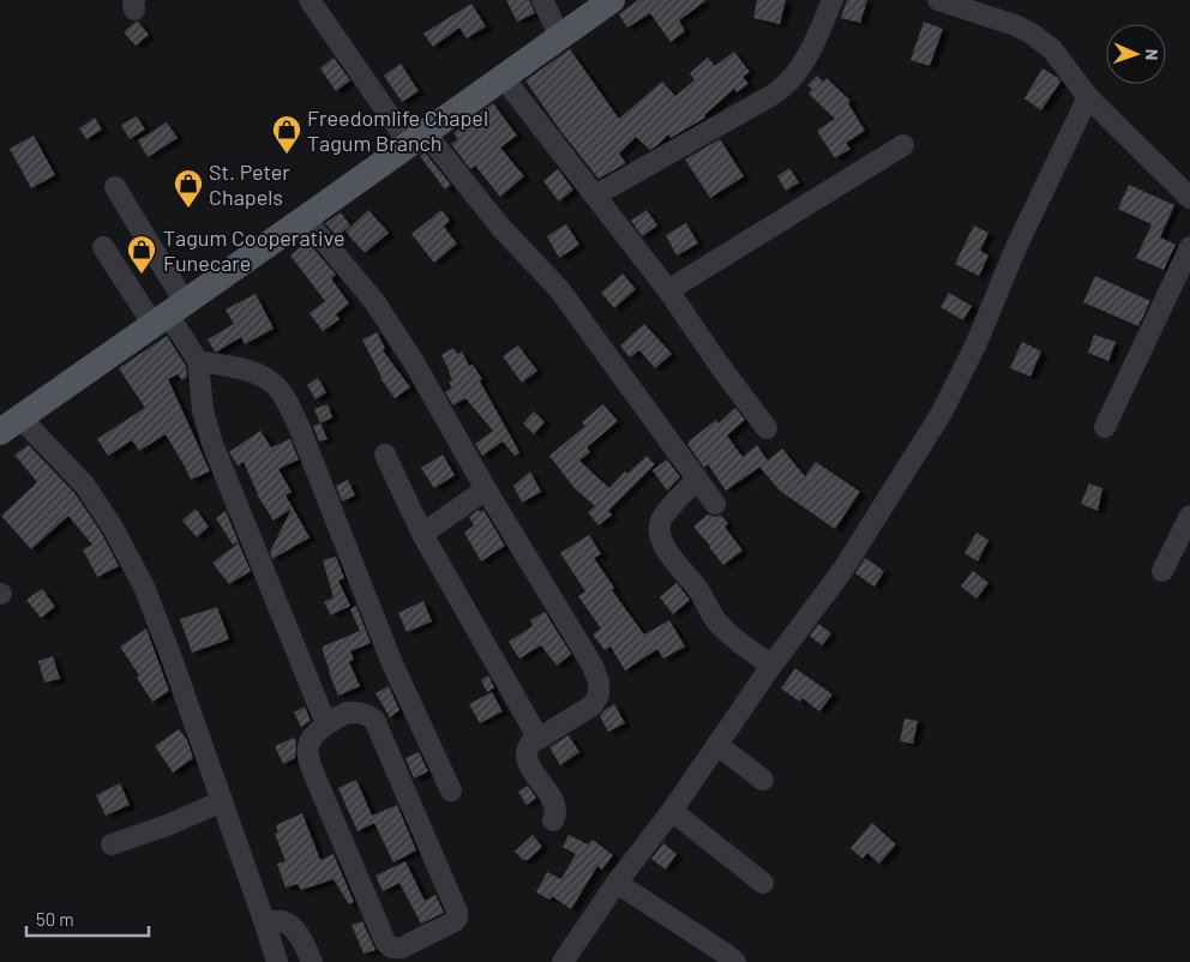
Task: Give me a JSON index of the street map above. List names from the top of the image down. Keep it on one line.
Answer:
{"places":{"shop":["Freedomlife Chapel Tagum Branch","St. Peter Chapels","Tagum Cooperative Funecare"]},"scale_bar":"50 m","north":"right"}
